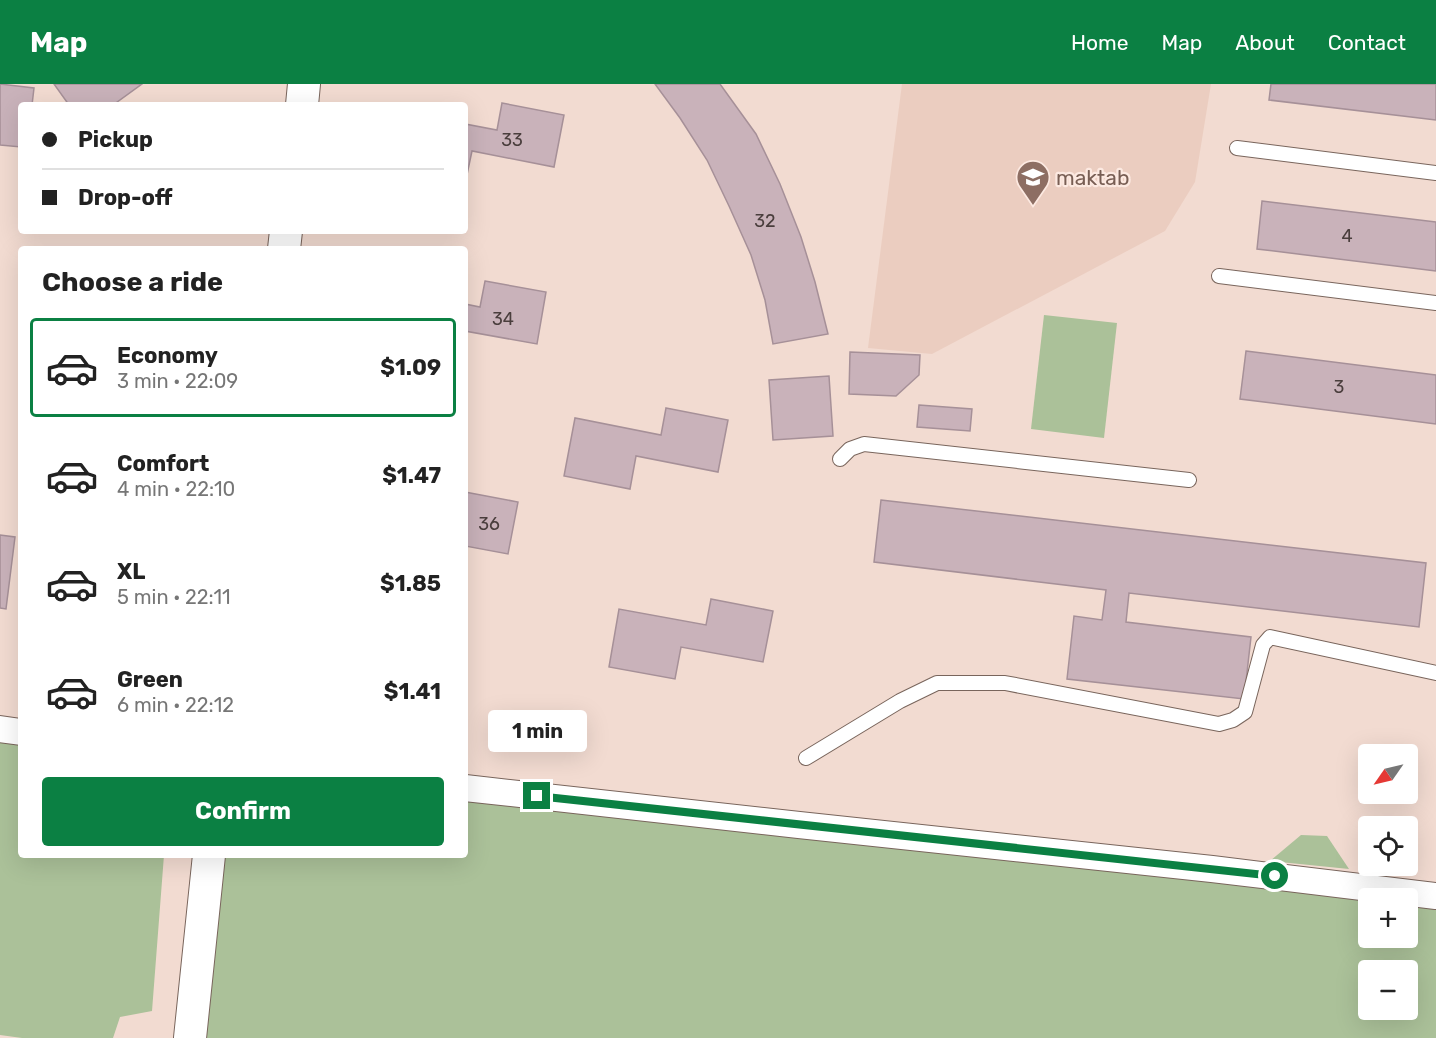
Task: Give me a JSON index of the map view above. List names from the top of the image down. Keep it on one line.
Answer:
{"places":{"school or university":["maktab"]},"house_numbers":["33","32","4","34","3","36"],"north":"bottom left","page":{"header":"Map","nav":["Home","Map","About","Contact"],"banner":["Pickup","Drop-off"],"heading":"Choose a ride","list":[{"name":"Economy","note":"3 min · 22:09","value":"$1.09"},{"name":"Comfort","note":"4 min · 22:10","value":"$1.47"},{"name":"XL","note":"5 min · 22:11","value":"$1.85"},{"name":"Green","note":"6 min · 22:12","value":"$1.41"}],"bubble":"1 min","map_buttons":["+","−"],"buttons":"Confirm"}}
